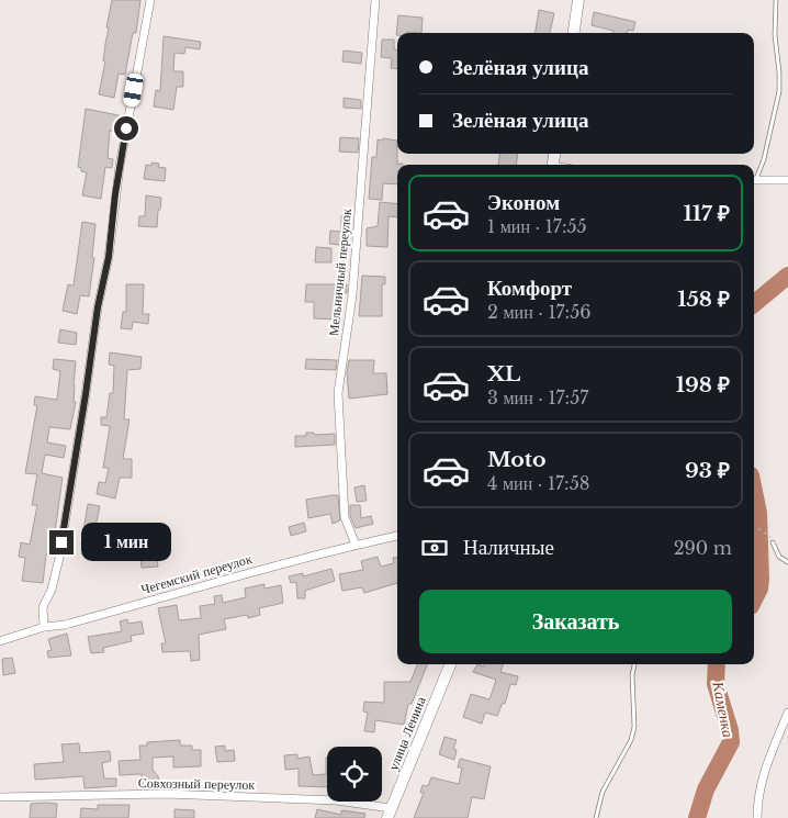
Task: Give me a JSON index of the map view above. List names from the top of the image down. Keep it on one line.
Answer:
{"streets":{"street":["Мельничный переулок","Чегемский переулок","улица Ленина","Совхозный переулок"]},"crossings":[["Мельничный переулок","Чегемский переулок"],["улица Ленина","Совхозный переулок"]],"water":["Каменка"],"page":{"banner":["Зелёная улица","Зелёная улица"],"list":[{"name":"Эконом","note":"1 мин · 17:55","value":"117 ₽"},{"name":"Комфорт","note":"2 мин · 17:56","value":"158 ₽"},{"name":"XL","note":"3 мин · 17:57","value":"198 ₽"},{"name":"Moto","note":"4 мин · 17:58","value":"93 ₽"}],"pay":["Наличные","290 m"],"bubble":"1 мин","buttons":"Заказать"}}
